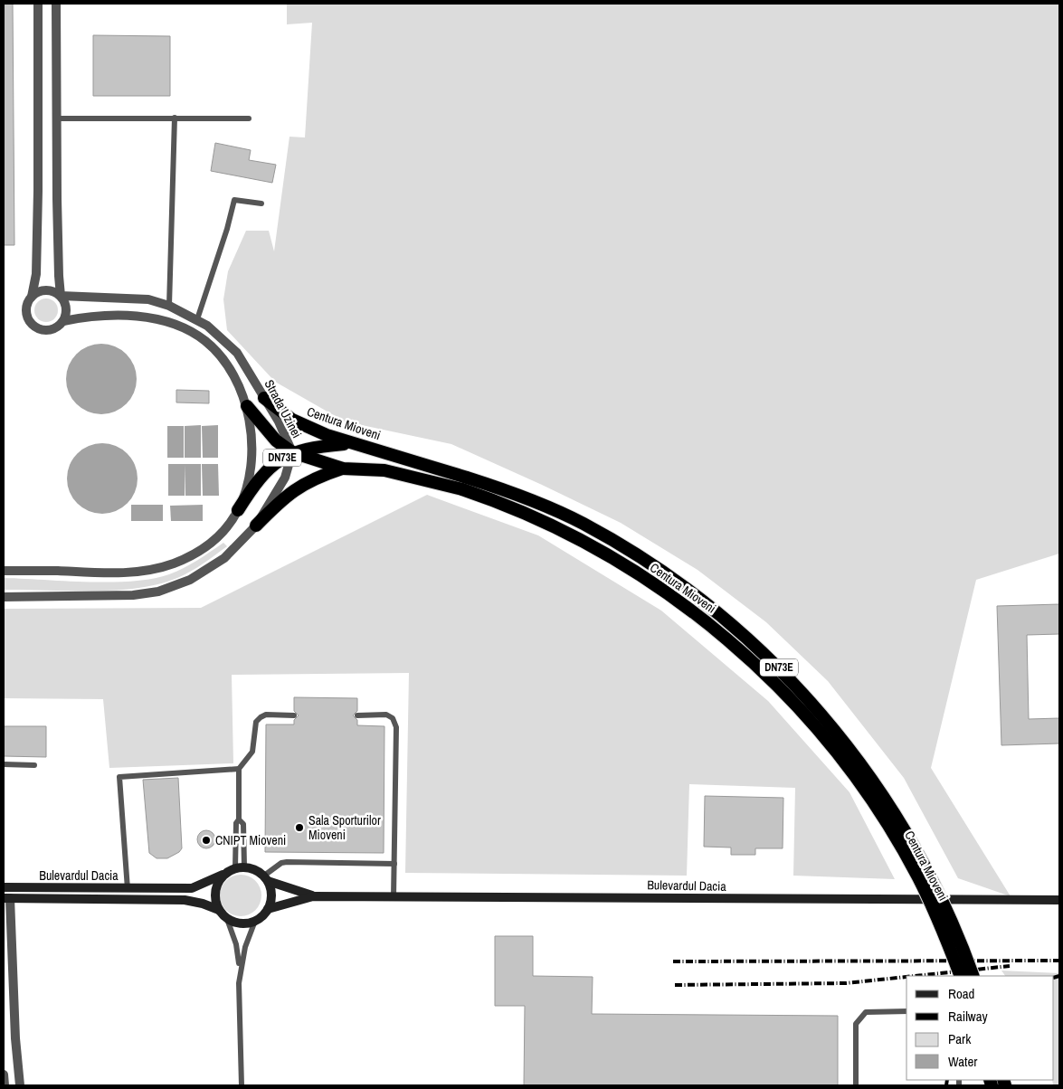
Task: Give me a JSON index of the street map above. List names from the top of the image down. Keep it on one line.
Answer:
{"streets":{"highway":["Centura Mioveni","DN73E"],"main road":["Bulevardul Dacia"],"street":["Strada Uzinei"]},"crossings":[["Strada Uzinei","Centura Mioveni"],["Strada Uzinei","DN73E"],["Centura Mioveni","DN73E"]],"places":["Sala Sporturilor Mioveni","CNIPT Mioveni"],"legend":["Road","Railway","Park","Water"]}
